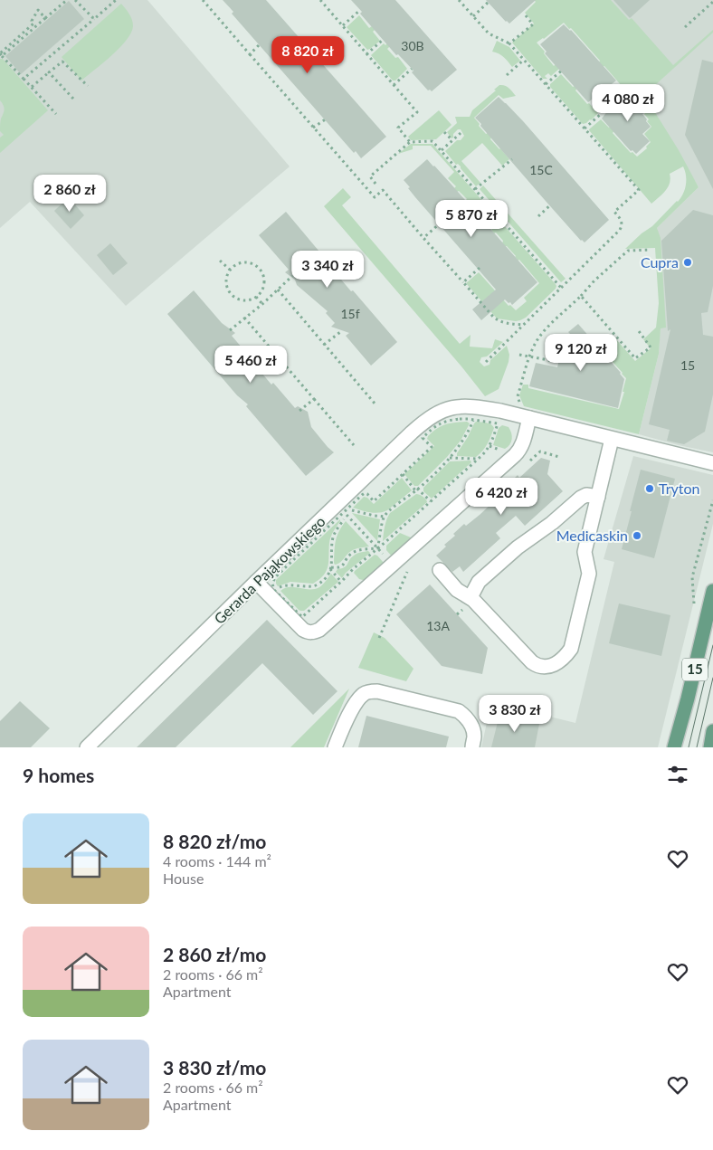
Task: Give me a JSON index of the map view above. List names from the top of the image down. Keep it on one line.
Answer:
{"streets":{"main road":["15"],"street":["Gerarda Pająkowskiego"]},"places":["Cupra","Tryton","Medicaskin"],"house_numbers":["30B","15C","15f","15","13A"],"page":{"price":["8 820 zł","4 080 zł","2 860 zł","5 870 zł","3 340 zł","9 120 zł","5 460 zł","6 420 zł","3 830 zł"],"heading":"9 homes","list":[{"name":"8 820 zł/mo","note":"4 rooms · 144 m² · House"},{"name":"2 860 zł/mo","note":"2 rooms · 66 m² · Apartment"},{"name":"3 830 zł/mo","note":"2 rooms · 66 m² · Apartment"}]}}
